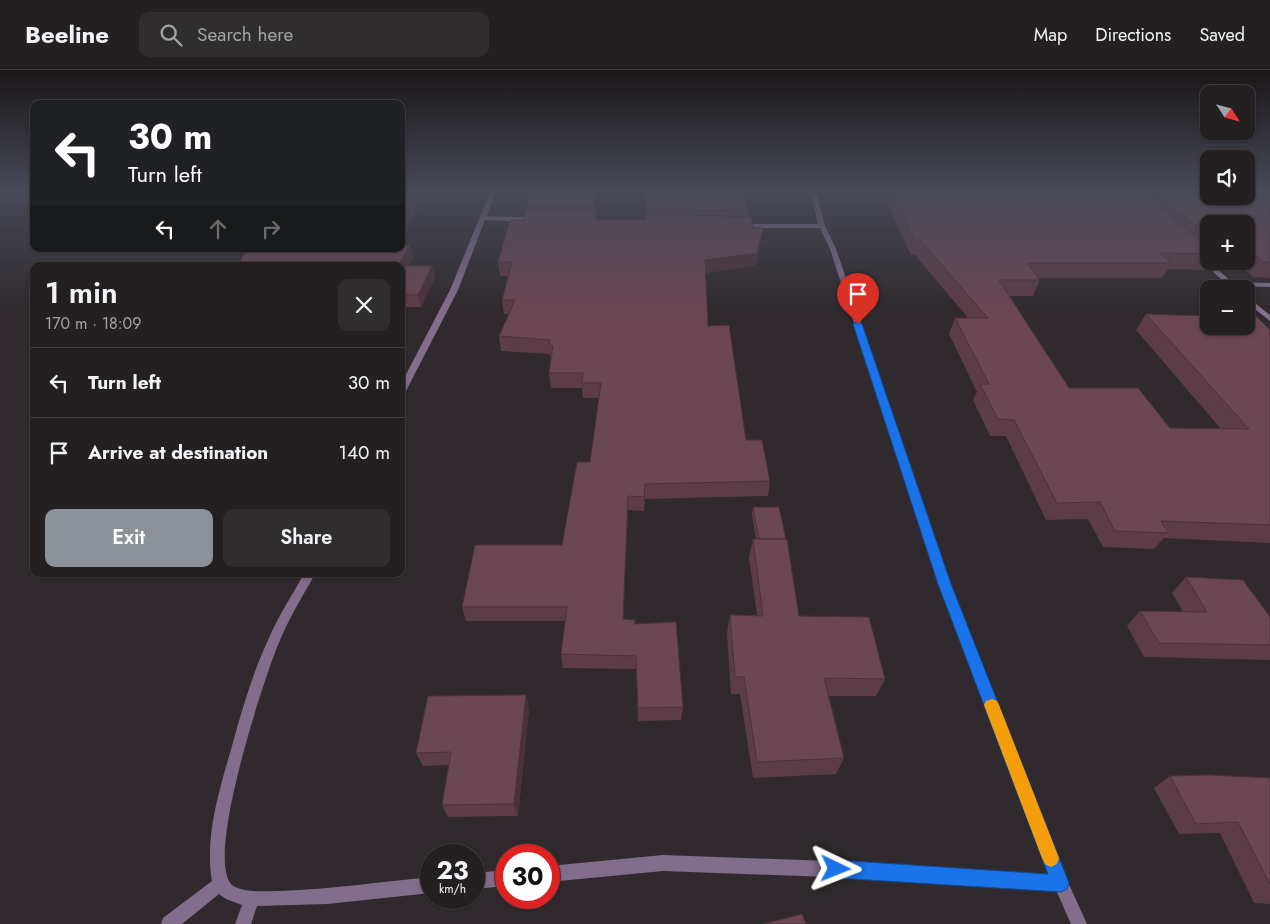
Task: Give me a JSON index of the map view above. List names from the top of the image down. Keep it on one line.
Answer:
{"north":"bottom right","page":{"header":"Beeline","search":"Search here","nav":["Map","Directions","Saved"],"map_buttons":["+","−"],"turn":["30 m","Turn left"],"heading":["1 min","170 m · 18:09"],"list":[{"name":"Turn left","value":"30 m"},{"name":"Arrive at destination","value":"140 m"}],"buttons":["Exit","Share"],"speed":"23 km/h","limit":"30"}}
